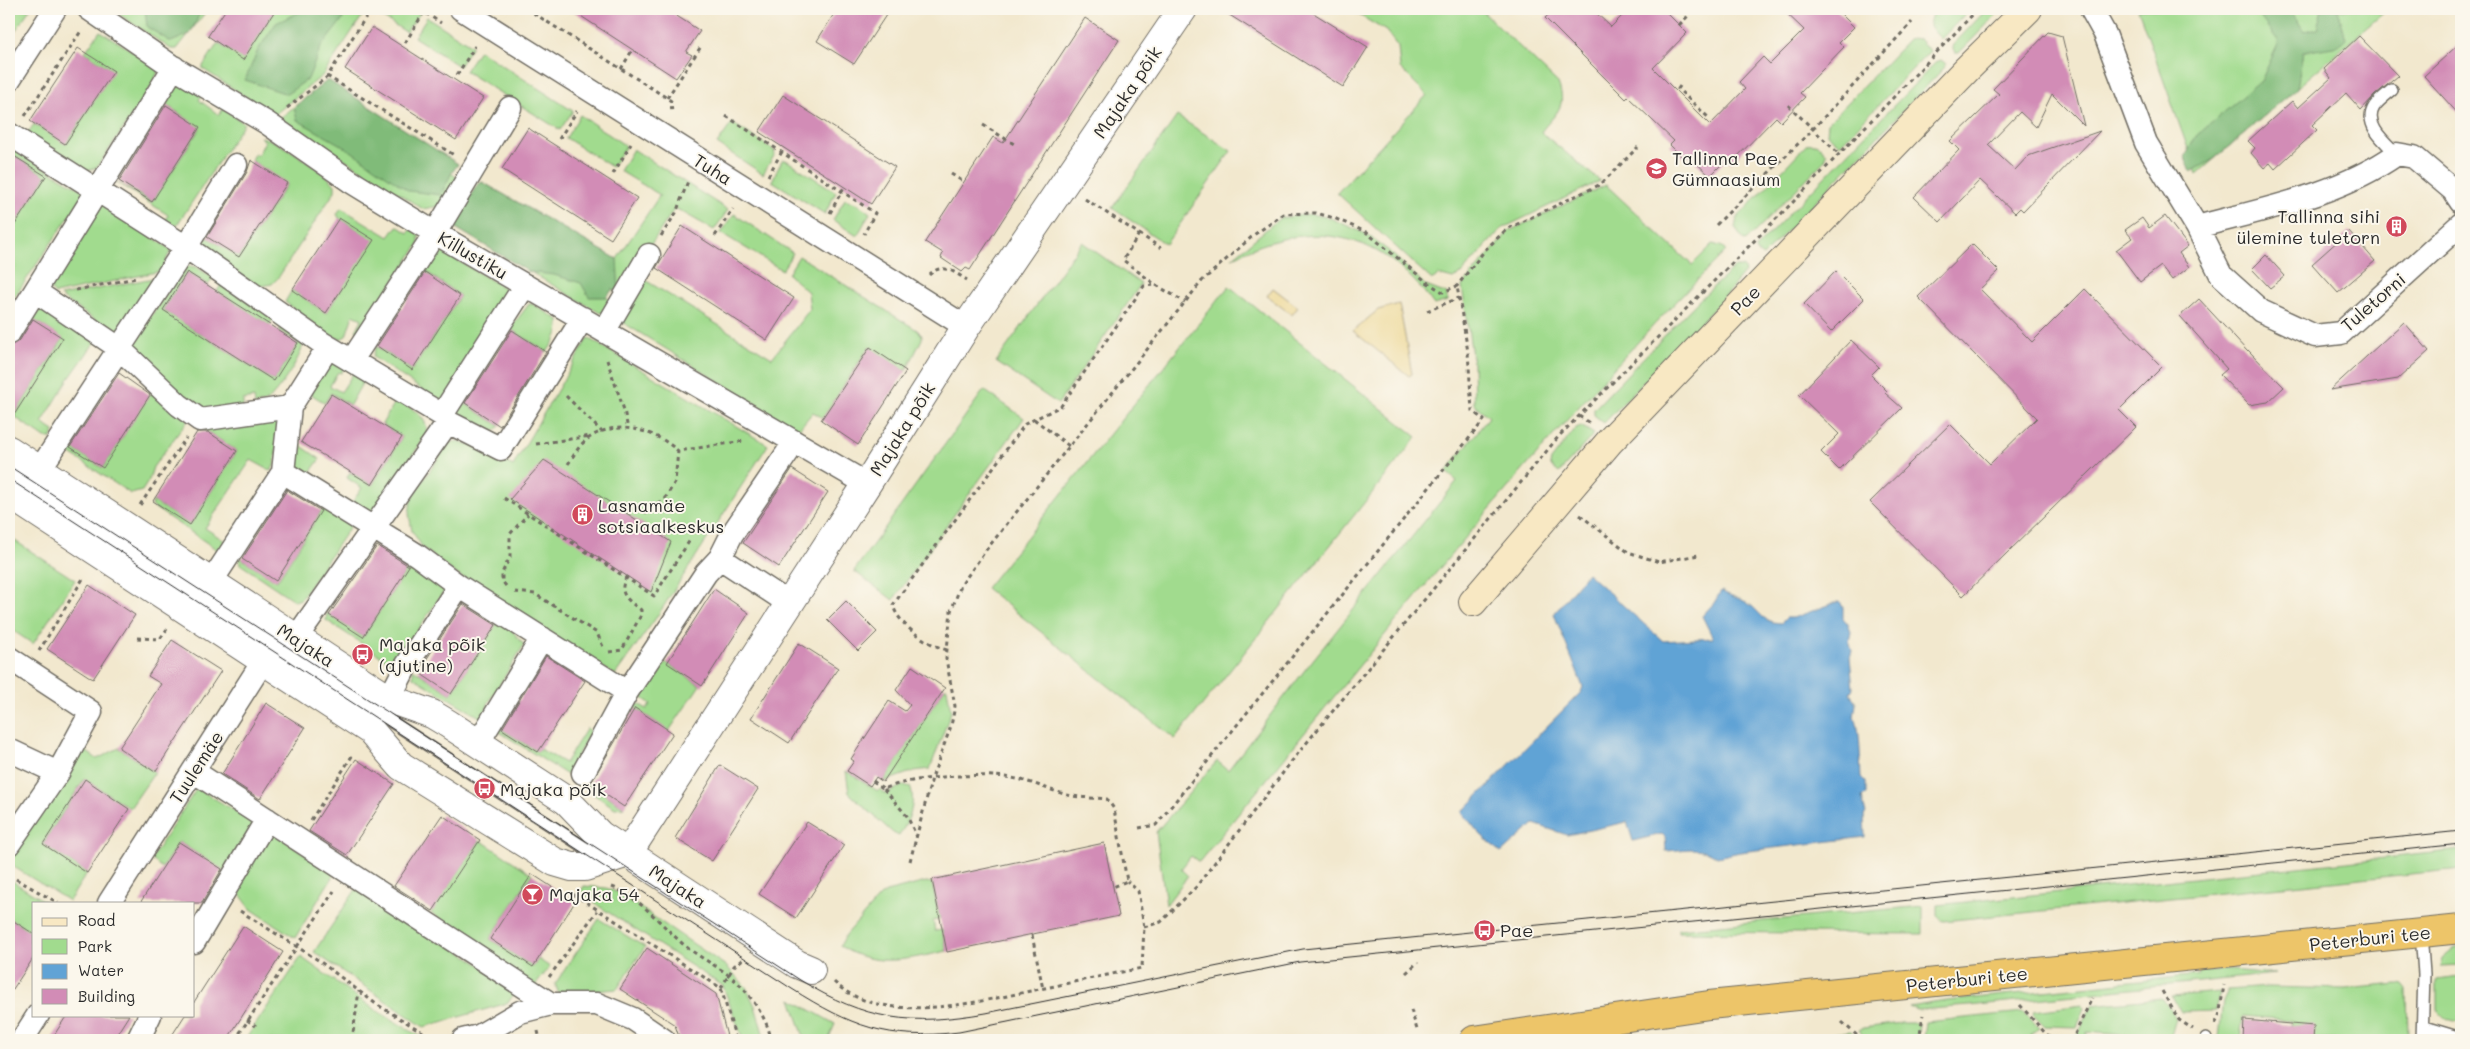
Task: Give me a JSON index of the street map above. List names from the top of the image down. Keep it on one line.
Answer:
{"streets":{"highway":["Peterburi tee"],"main road":["Pae"],"street":["Majaka põik","Tuha","Killustiku","Tuletorni","Majaka","Tuulemäe"]},"crossings":[["Majaka põik","Tuha"],["Majaka põik","Killustiku"],["Majaka põik","Majaka"],["Killustiku","Tuulemäe"],["Majaka","Tuulemäe"]],"places":{"school or university":["Tallinna Pae Gümnaasium"],"building":["Tallinna sihi ülemine tuletorn","Lasnamäe sotsiaalkeskus"],"bus stop":["Majaka põik (ajutine)","Majaka põik","Pae"],"bar":["Majaka 54"]},"legend":["Road","Park","Water","Building"]}
